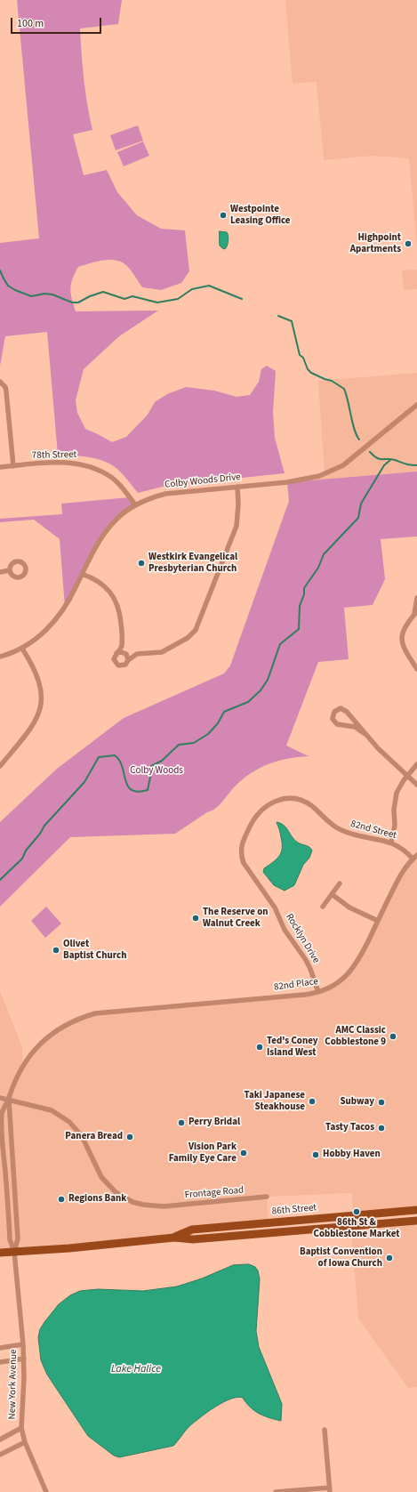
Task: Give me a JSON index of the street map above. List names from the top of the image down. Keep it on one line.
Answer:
{"streets":{"main road":["86th Street"],"street":["78th Street","Colby Woods Drive","82nd Street","Rocklyn Drive","82nd Place","Frontage Road","New York Avenue"]},"crossings":[["78th Street","Colby Woods Drive"],["82nd Street","Rocklyn Drive"],["82nd Street","82nd Place"],["Rocklyn Drive","82nd Place"],["82nd Place","New York Avenue"],["Frontage Road","New York Avenue"],["86th Street","New York Avenue"]],"water":["Lake Halice"],"parks":["Colby Woods"],"places":["Westpointe Leasing Office","Highpoint Apartments","Westkirk Evangelical Presbyterian Church","The Reserve on Walnut Creek","Olivet Baptist Church","AMC Classic Cobblestone 9","Ted's Coney Island West","Taki Japanese Steakhouse","Subway","Perry Bridal","Tasty Tacos","Panera Bread","Vision Park Family Eye Care","Hobby Haven","Regions Bank","86th St & Cobblestone Market","Baptist Convention of Iowa Church"],"scale_bar":"100 m"}
